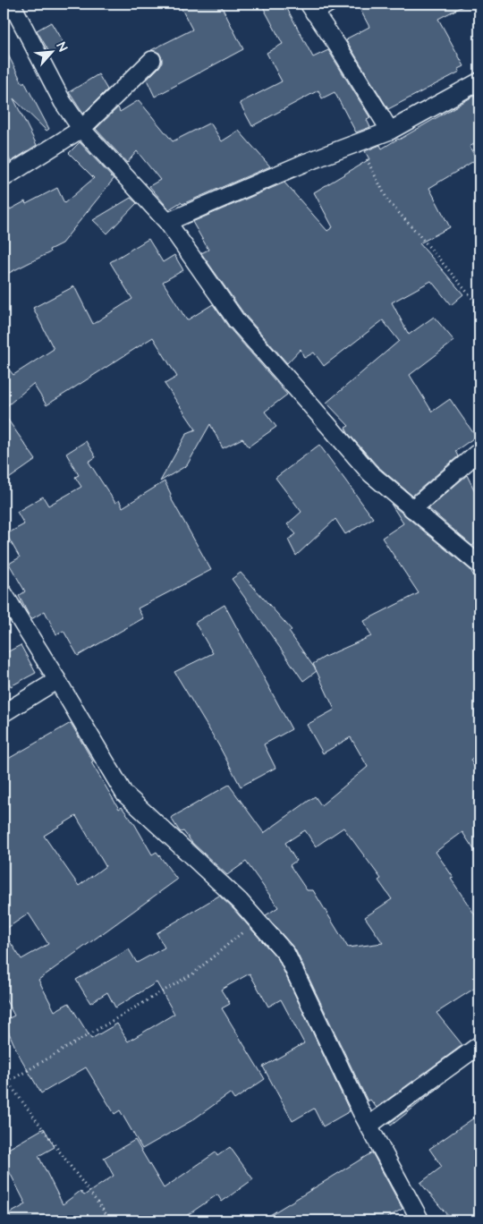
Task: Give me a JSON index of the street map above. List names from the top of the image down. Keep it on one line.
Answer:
{"north":"top right"}
